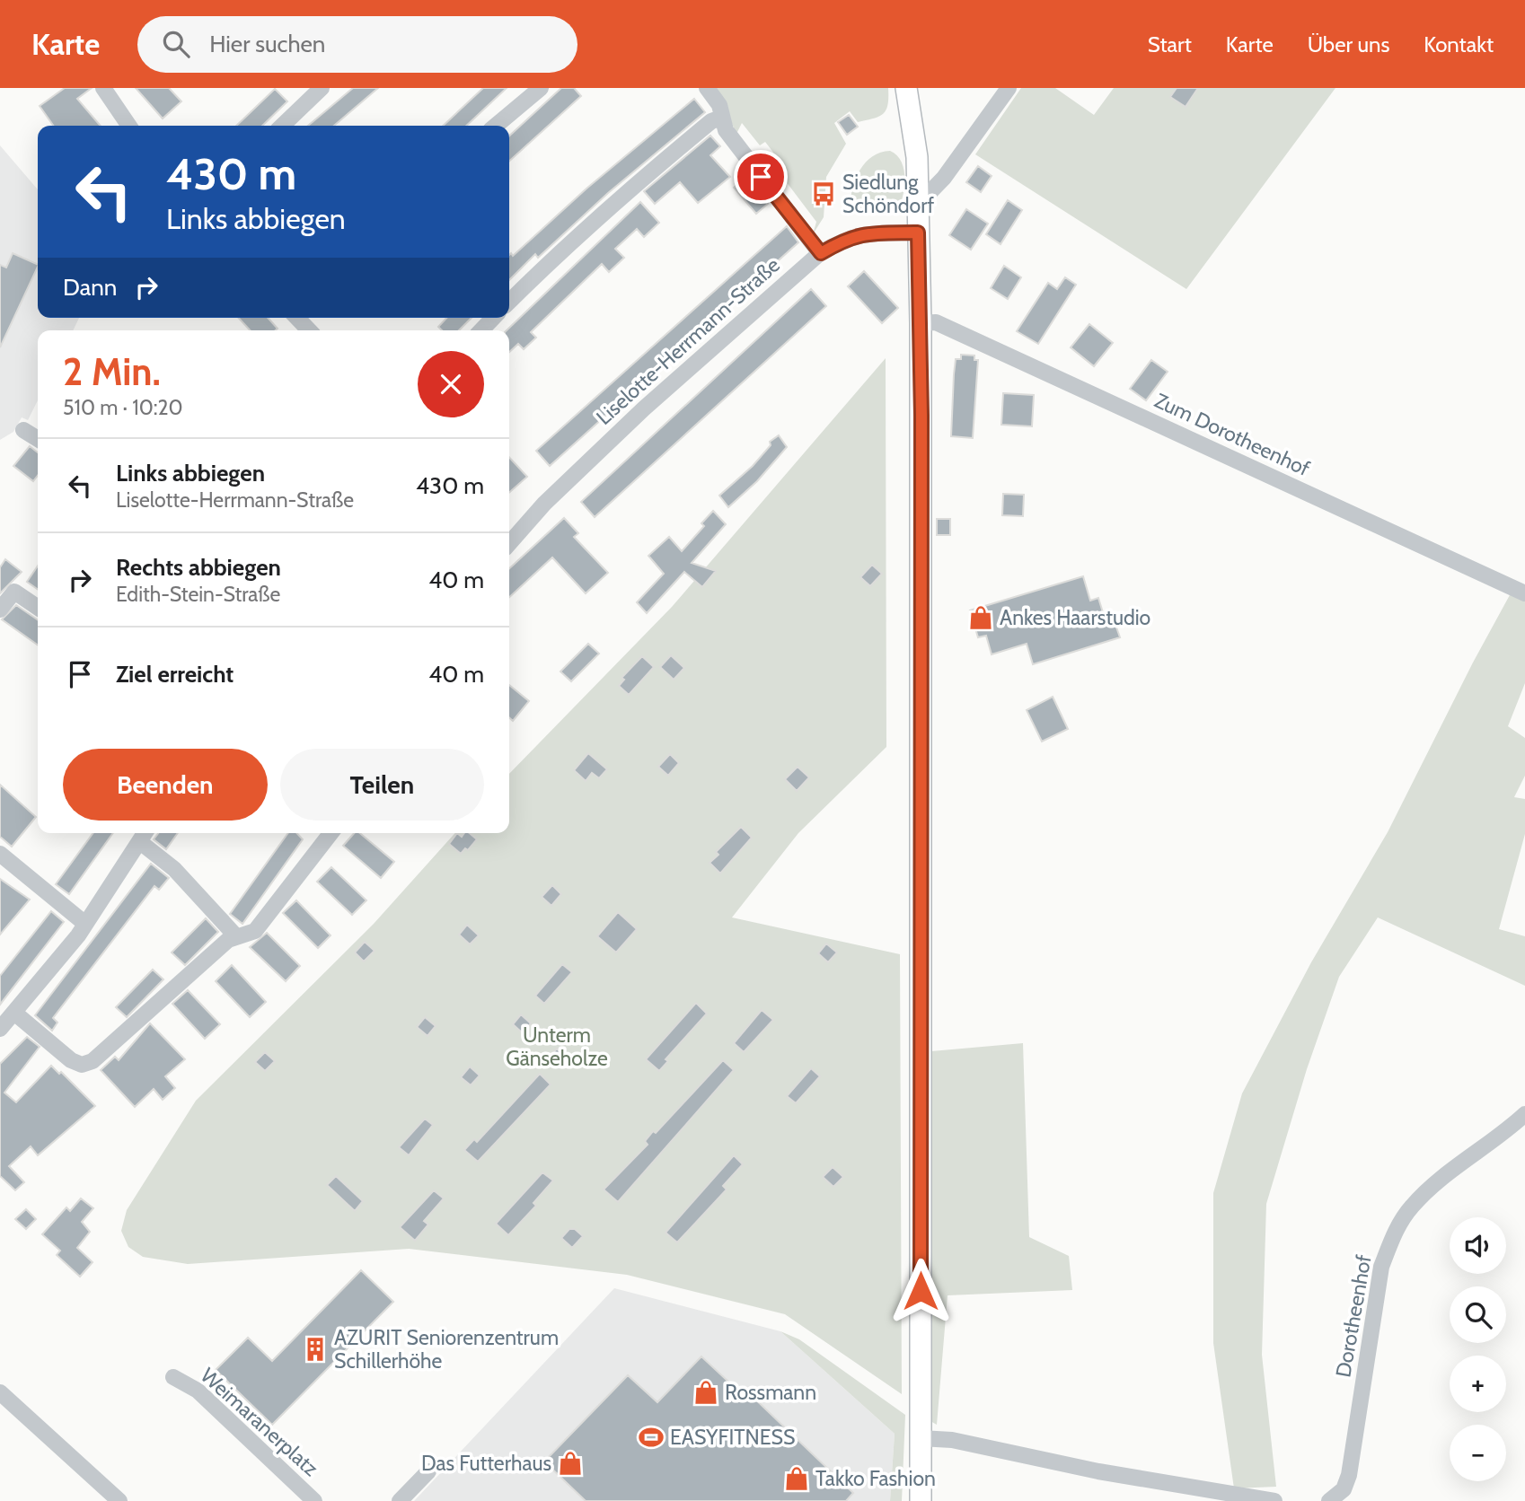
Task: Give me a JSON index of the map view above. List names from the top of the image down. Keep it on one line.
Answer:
{"streets":{"street":["Liselotte-Herrmann-Straße","Zum Dorotheenhof","Dorotheenhof","Weimaranerplatz"]},"parks":["Unterm Gänseholze"],"places":{"bus stop":["Siedlung Schöndorf"],"shop":["Ankes Haarstudio","Rossmann","Das Futterhaus","Takko Fashion"],"building":["AZURIT Seniorenzentrum Schillerhöhe"],"sports":["EASYFITNESS"]},"page":{"header":"Karte","search":"Hier suchen","nav":["Start","Karte","Über uns","Kontakt"],"turn":["430 m","Links abbiegen"],"then":"Dann","heading":["2 Min.","510 m · 10:20"],"list":[{"name":"Links abbiegen","note":"Liselotte-Herrmann-Straße","value":"430 m"},{"name":"Rechts abbiegen","note":"Edith-Stein-Straße","value":"40 m"},{"name":"Ziel erreicht","value":"40 m"}],"buttons":["Beenden","Teilen"],"map_buttons":["+","−"]}}
